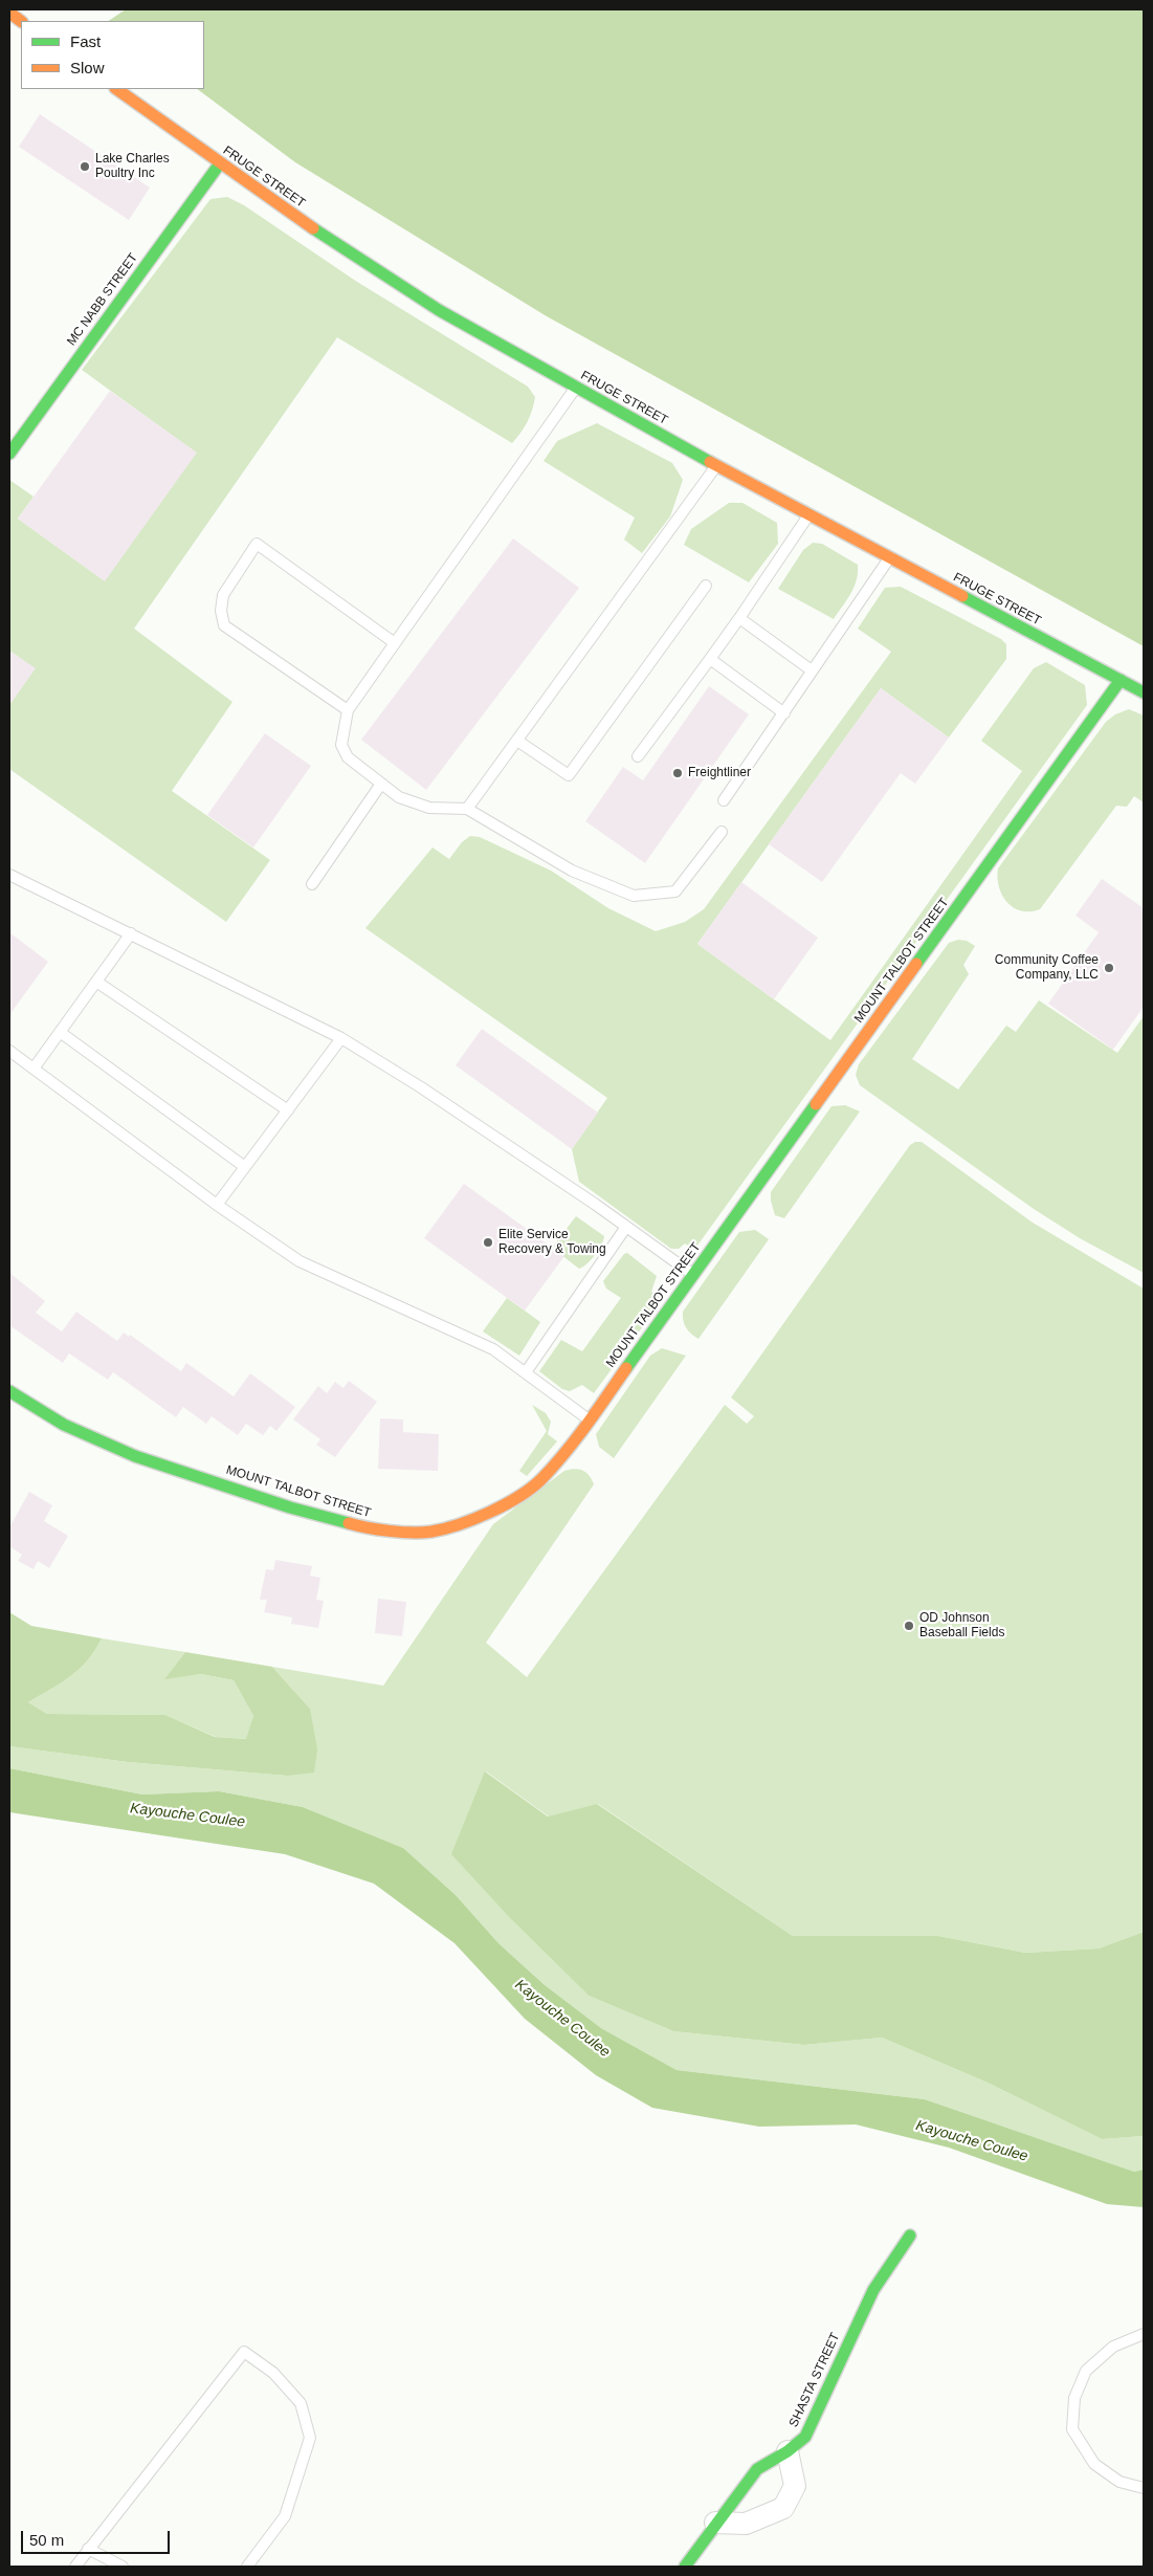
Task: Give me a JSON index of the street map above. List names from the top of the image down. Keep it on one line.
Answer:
{"streets":{"street":["FRUGE STREET","MC NABB STREET","MOUNT TALBOT STREET","SHASTA STREET"]},"crossings":[["FRUGE STREET","MC NABB STREET"],["FRUGE STREET","MOUNT TALBOT STREET"]],"water":["Kayouche Coulee"],"places":["Lake Charles Poultry Inc","Freightliner","Community Coffee Company, LLC","Elite Service Recovery & Towing","OD Johnson Baseball Fields"],"legend":["Fast","Slow"],"scale_bar":"50 m"}
